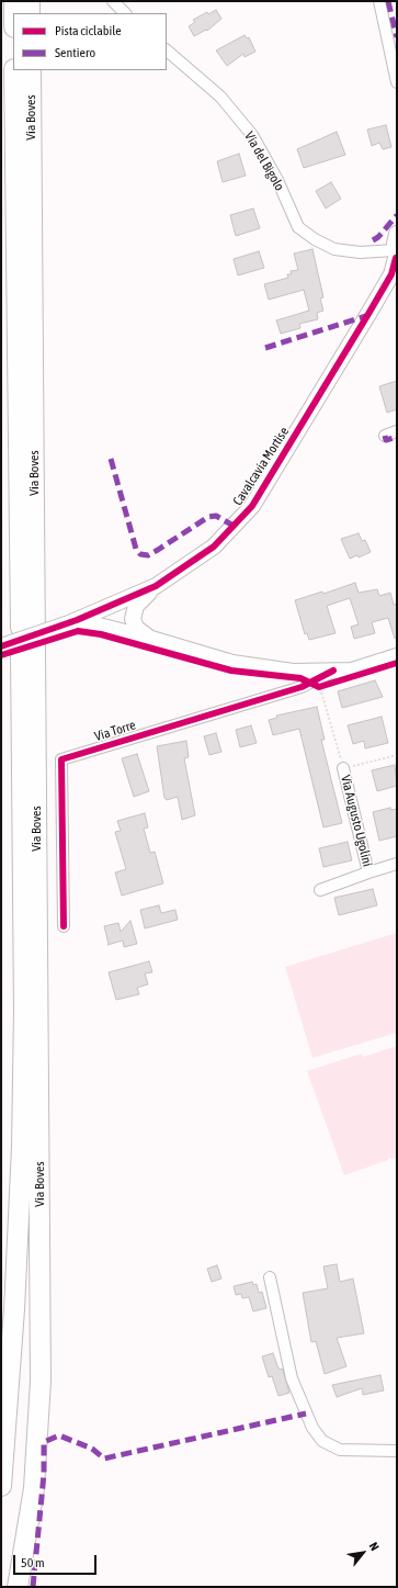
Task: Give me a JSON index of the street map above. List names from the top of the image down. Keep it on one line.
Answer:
{"streets":{"highway":["Via Boves"],"street":["Via del Bigolo","Cavalcavia Mortise","Via Torre","Via Augusto Ugolini"]},"crossings":[["Via del Bigolo","Cavalcavia Mortise"],["Cavalcavia Mortise","Via Torre"]],"legend":["Pista ciclabile","Sentiero"],"scale_bar":"50 m","north":"top right"}
